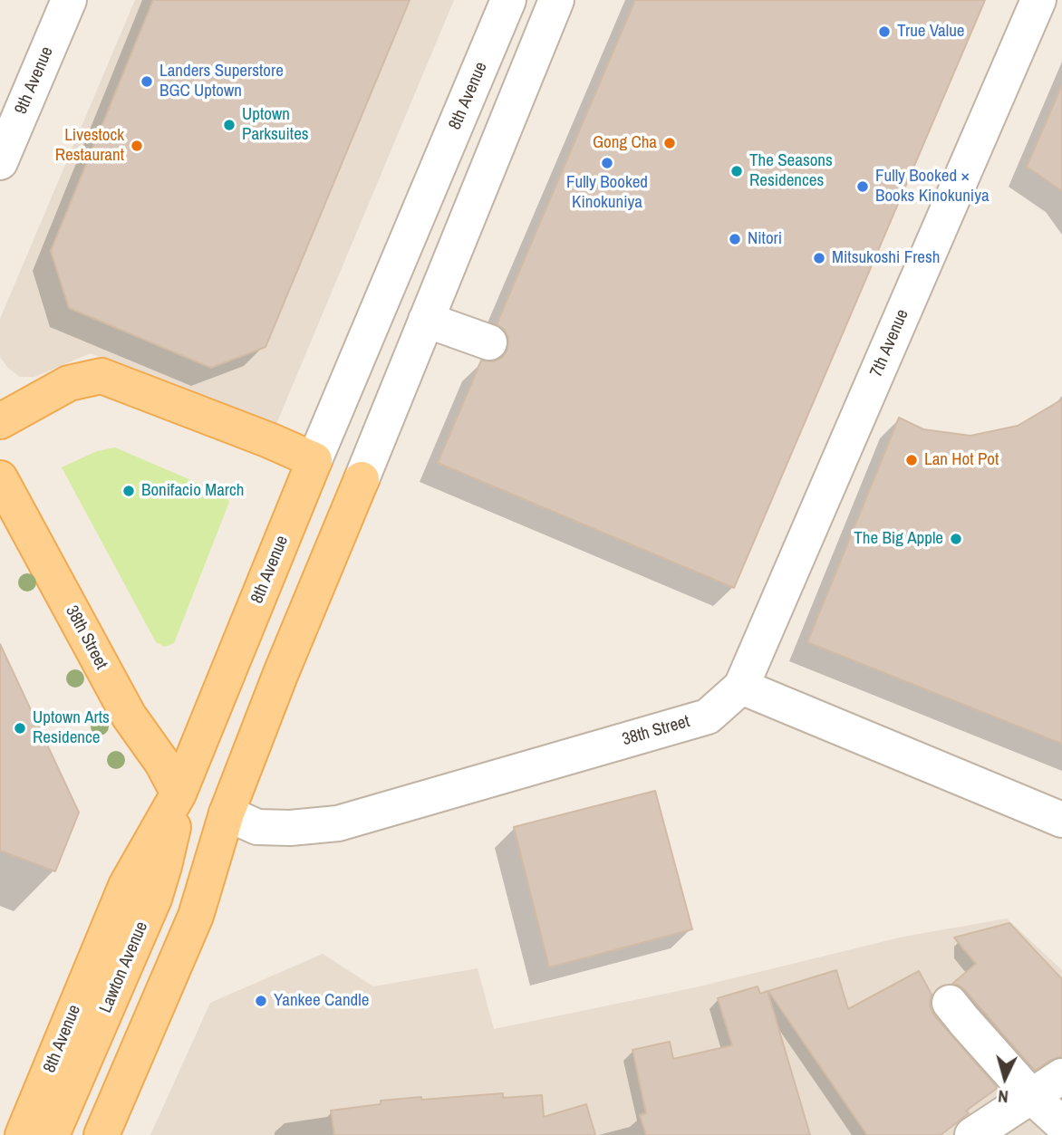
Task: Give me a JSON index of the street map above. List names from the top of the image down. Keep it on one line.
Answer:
{"streets":{"main road":["8th Avenue","38th Street","Lawton Avenue"],"street":["9th Avenue","7th Avenue"]},"crossings":[["8th Avenue","38th Street"],["8th Avenue","Lawton Avenue"],["7th Avenue","38th Street"],["38th Street","Lawton Avenue"]],"places":["True Value","Landers Superstore BGC Uptown","Uptown Parksuites","Gong Cha","Livestock Restaurant","Fully Booked Kinokuniya","The Seasons Residences","Fully Booked × Books Kinokuniya","Nitori","Mitsukoshi Fresh","Lan Hot Pot","Bonifacio March","The Big Apple","Uptown Arts Residence","Yankee Candle"],"north":"bottom"}
